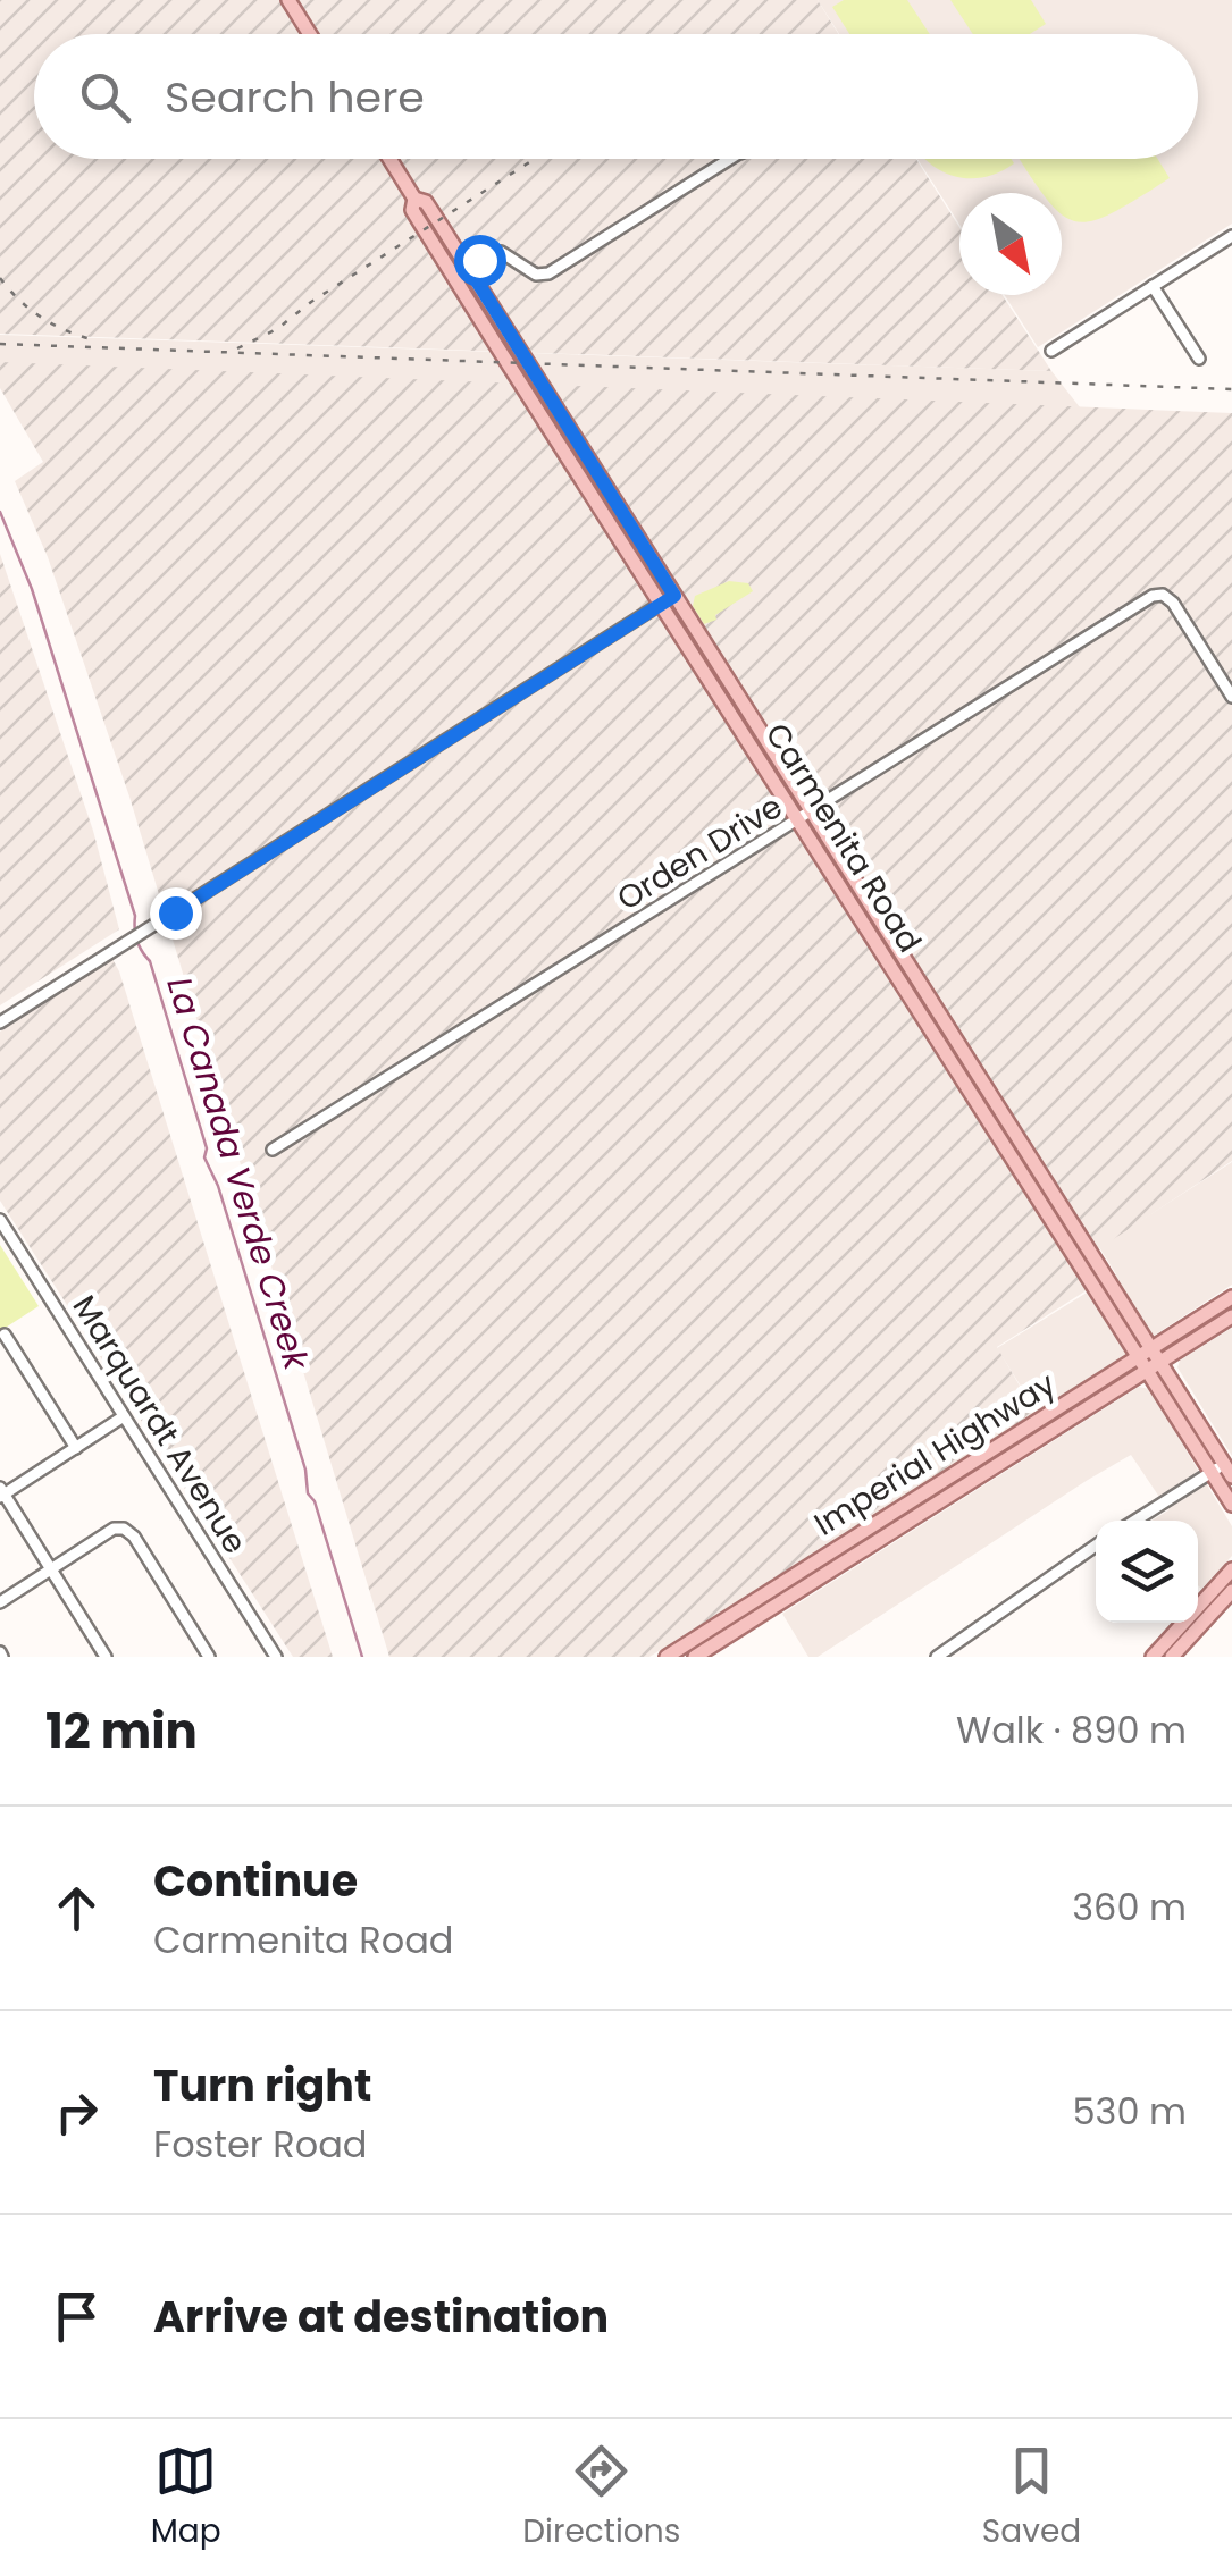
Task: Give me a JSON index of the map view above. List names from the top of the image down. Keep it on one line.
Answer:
{"streets":{"main road":["Carmenita Road","Imperial Highway"],"street":["Orden Drive","Marquardt Avenue"]},"crossings":[["Carmenita Road","Orden Drive"],["Carmenita Road","Imperial Highway"]],"water":["La Canada Verde Creek"],"north":"bottom right","page":{"search":"Search here","heading":["12 min","Walk · 890 m"],"list":[["Continue","Carmenita Road","360 m"],["Turn right","Foster Road","530 m"],"Arrive at destination"],"nav":["Map","Directions","Saved"]}}
